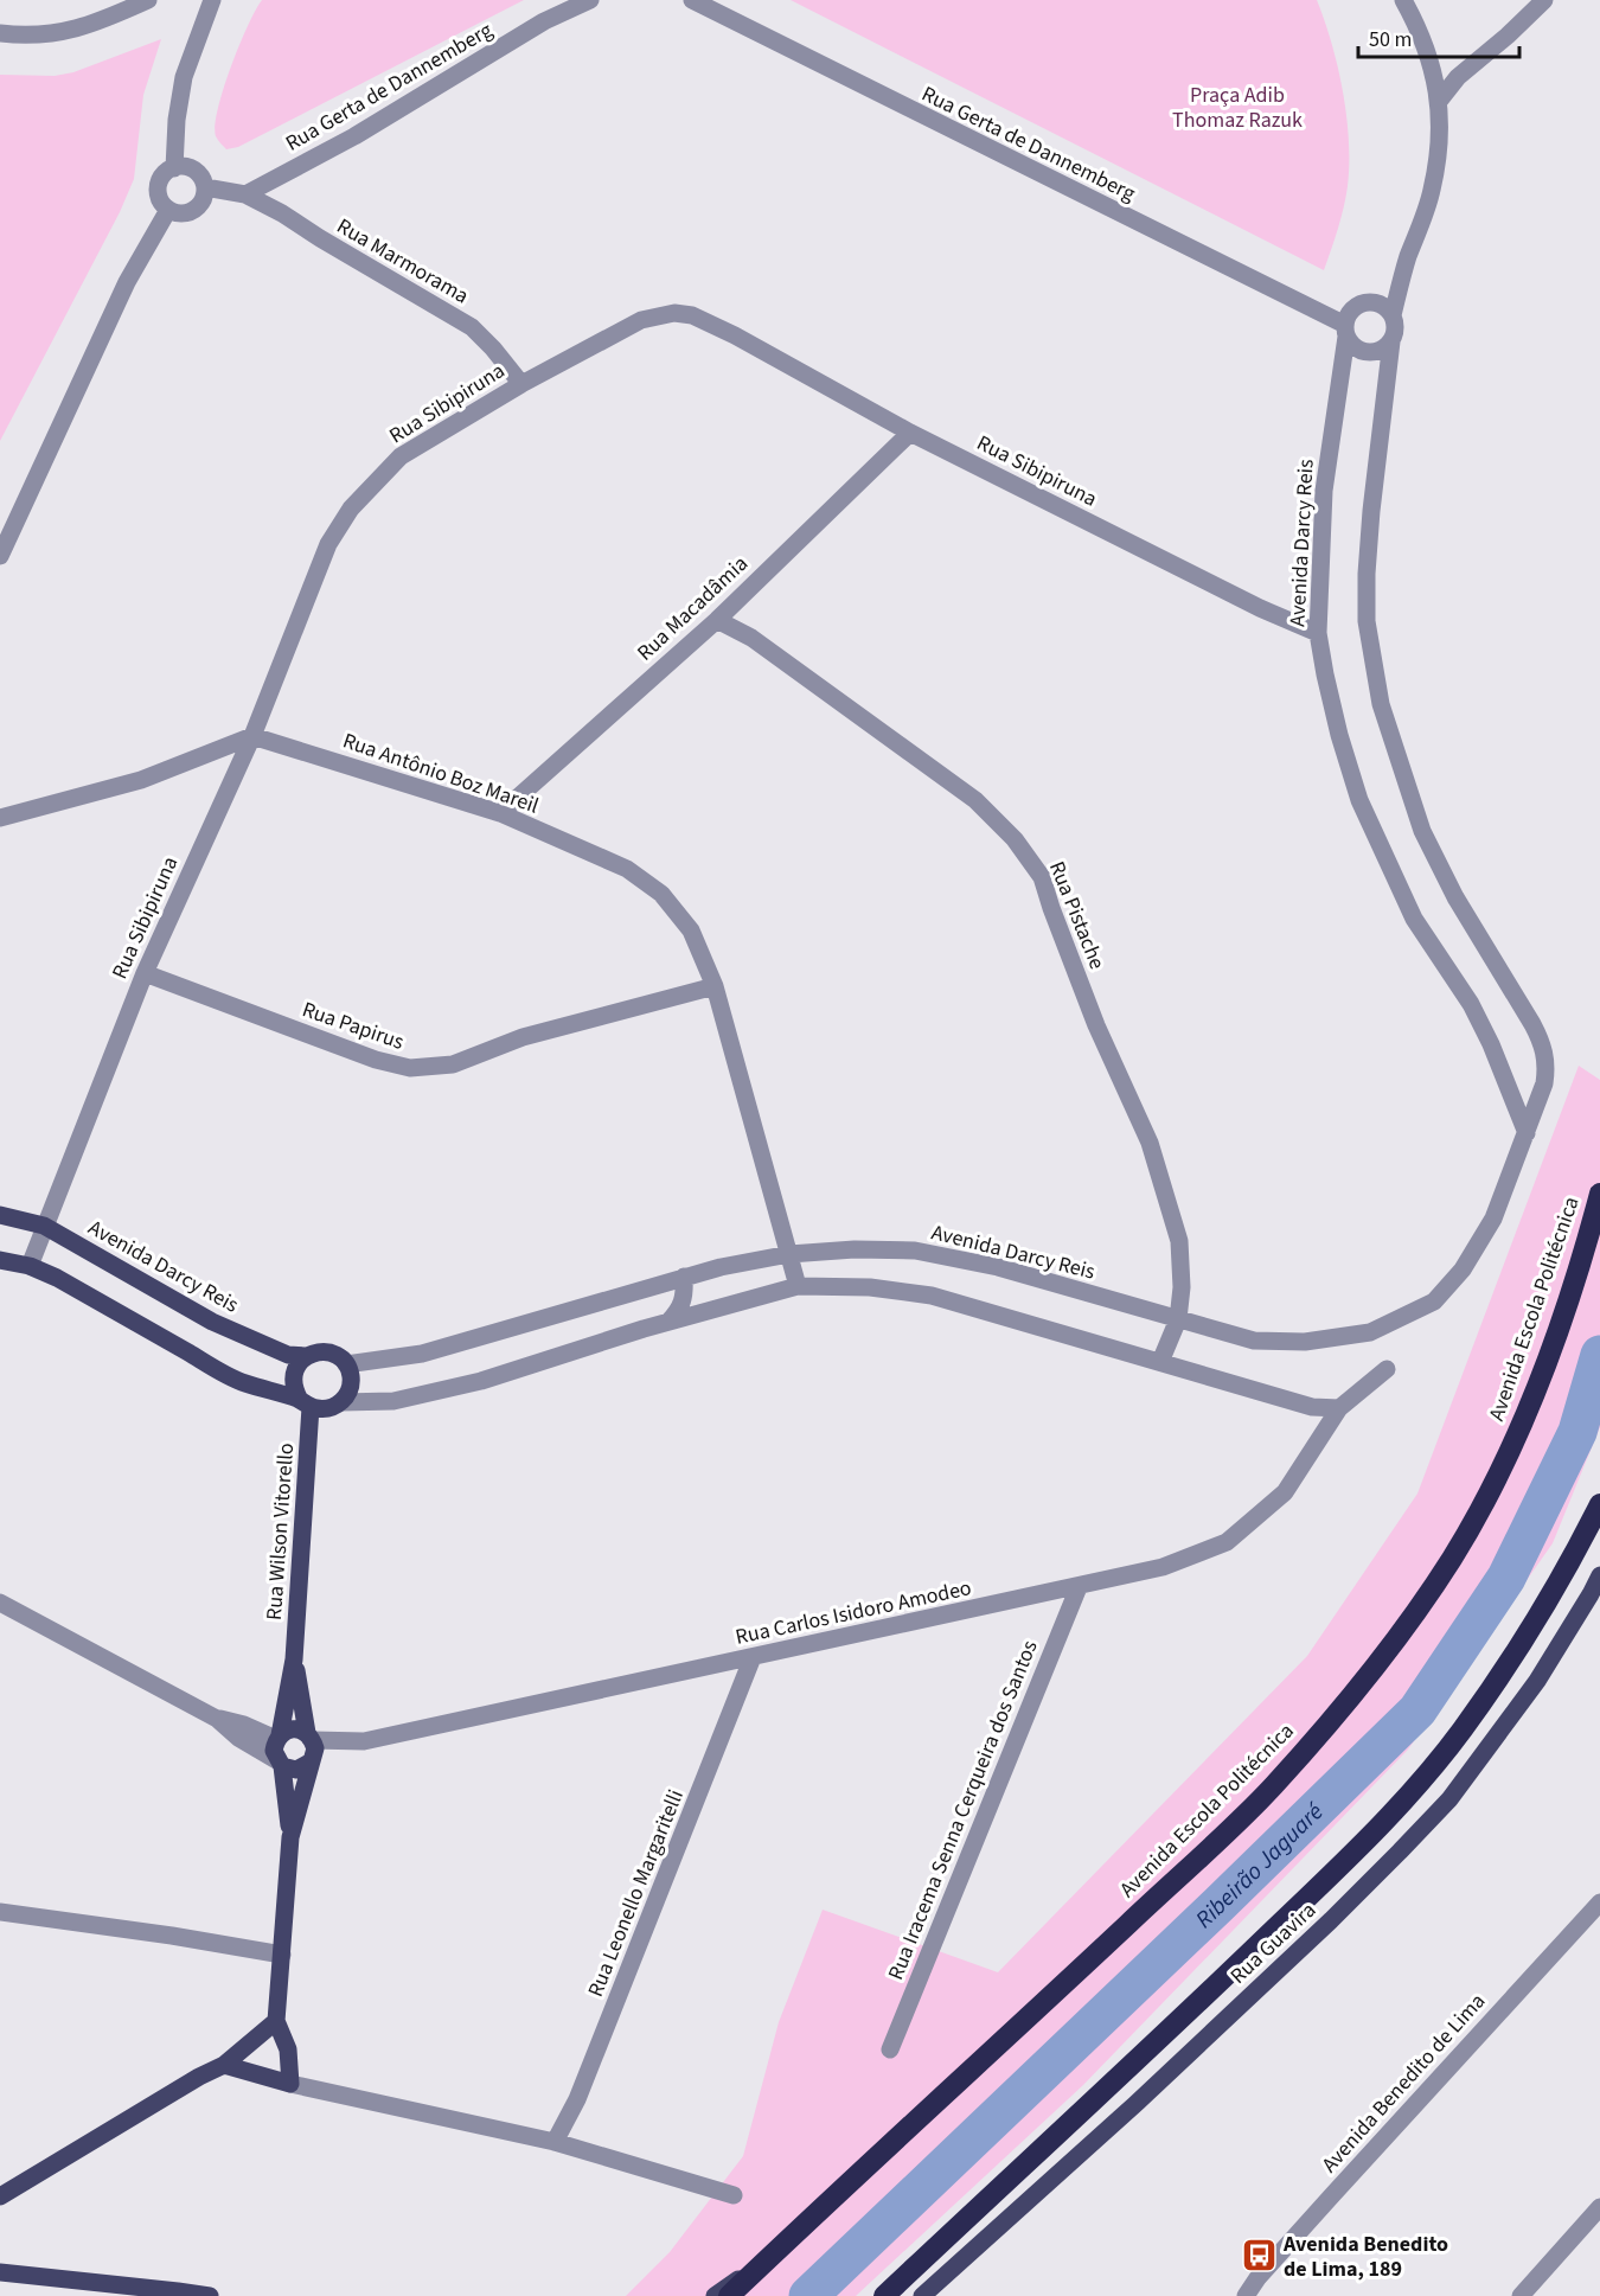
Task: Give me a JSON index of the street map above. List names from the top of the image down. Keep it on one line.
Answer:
{"streets":{"highway":["Avenida Escola Politécnica"],"main road":["Avenida Darcy Reis","Rua Wilson Vitorello","Rua Guavira"],"street":["Rua Gerta de Dannemberg","Rua Marmorama","Rua Sibipiruna","Rua Macadâmia","Rua Antônio Boz Mareil","Rua Pistache","Rua Papirus","Rua Carlos Isidoro Amodeo","Rua Iracema Senna Cerqueira dos Santos","Rua Leonello Margaritelli","Avenida Benedito de Lima"]},"crossings":[["Rua Gerta de Dannemberg","Rua Marmorama"],["Rua Gerta de Dannemberg","Avenida Darcy Reis"],["Rua Marmorama","Rua Sibipiruna"],["Rua Sibipiruna","Avenida Darcy Reis"],["Rua Sibipiruna","Rua Macadâmia"],["Rua Sibipiruna","Rua Antônio Boz Mareil"],["Rua Sibipiruna","Rua Papirus"],["Avenida Darcy Reis","Rua Antônio Boz Mareil"],["Avenida Darcy Reis","Rua Pistache"],["Avenida Darcy Reis","Rua Wilson Vitorello"],["Rua Macadâmia","Rua Antônio Boz Mareil"],["Rua Macadâmia","Rua Pistache"],["Rua Antônio Boz Mareil","Rua Papirus"],["Rua Wilson Vitorello","Rua Carlos Isidoro Amodeo"],["Rua Carlos Isidoro Amodeo","Rua Iracema Senna Cerqueira dos Santos"],["Rua Carlos Isidoro Amodeo","Rua Leonello Margaritelli"]],"water":["Ribeirão Jaguaré"],"parks":["Praça Adib Thomaz Razuk"],"places":{"bus stop":["Avenida Benedito de Lima, 189"]},"scale_bar":"50 m"}
